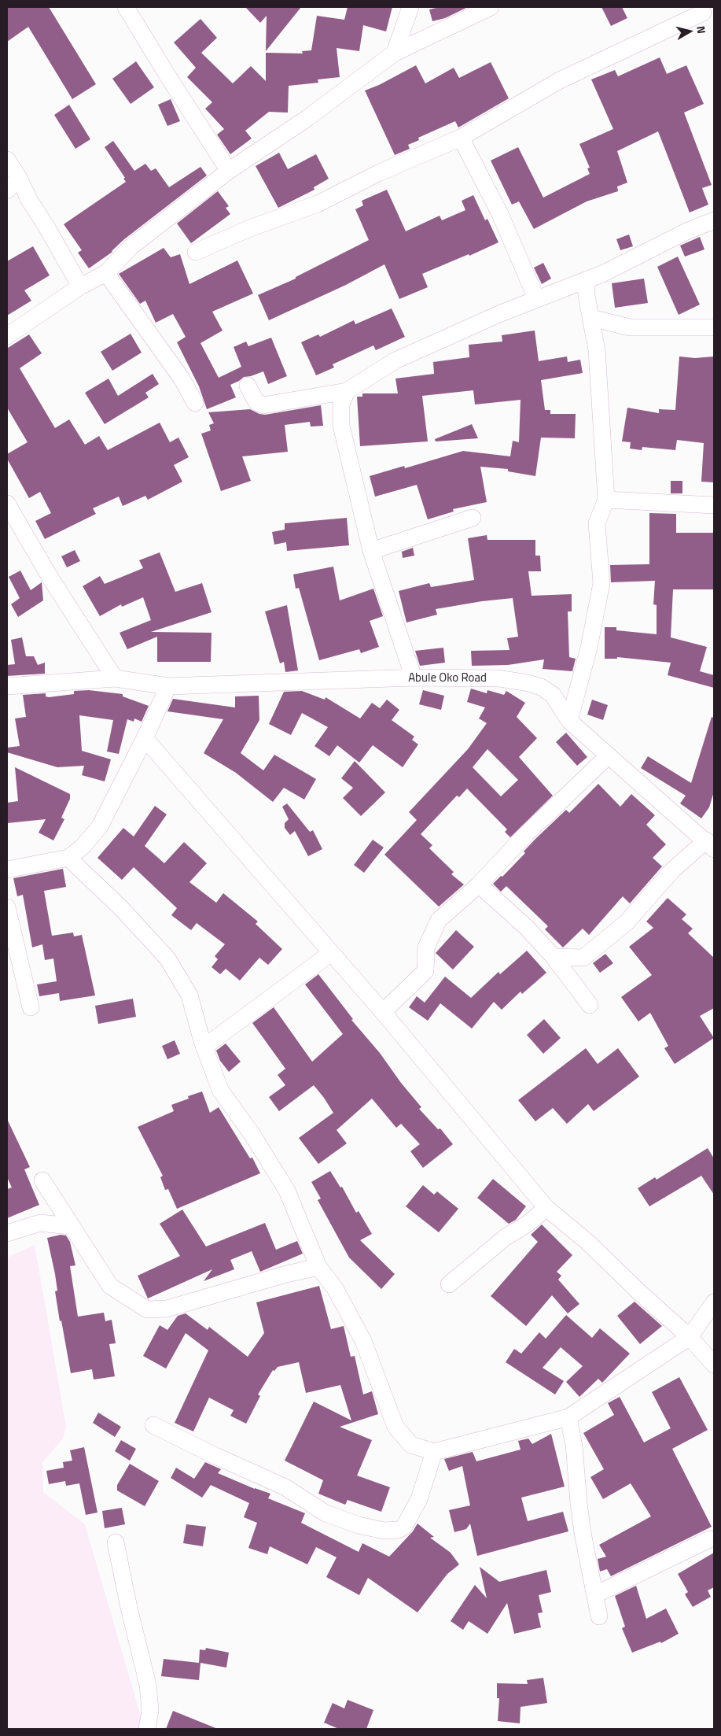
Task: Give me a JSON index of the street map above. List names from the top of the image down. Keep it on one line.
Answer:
{"streets":{"street":["Abule Oko Road"]},"north":"right"}
